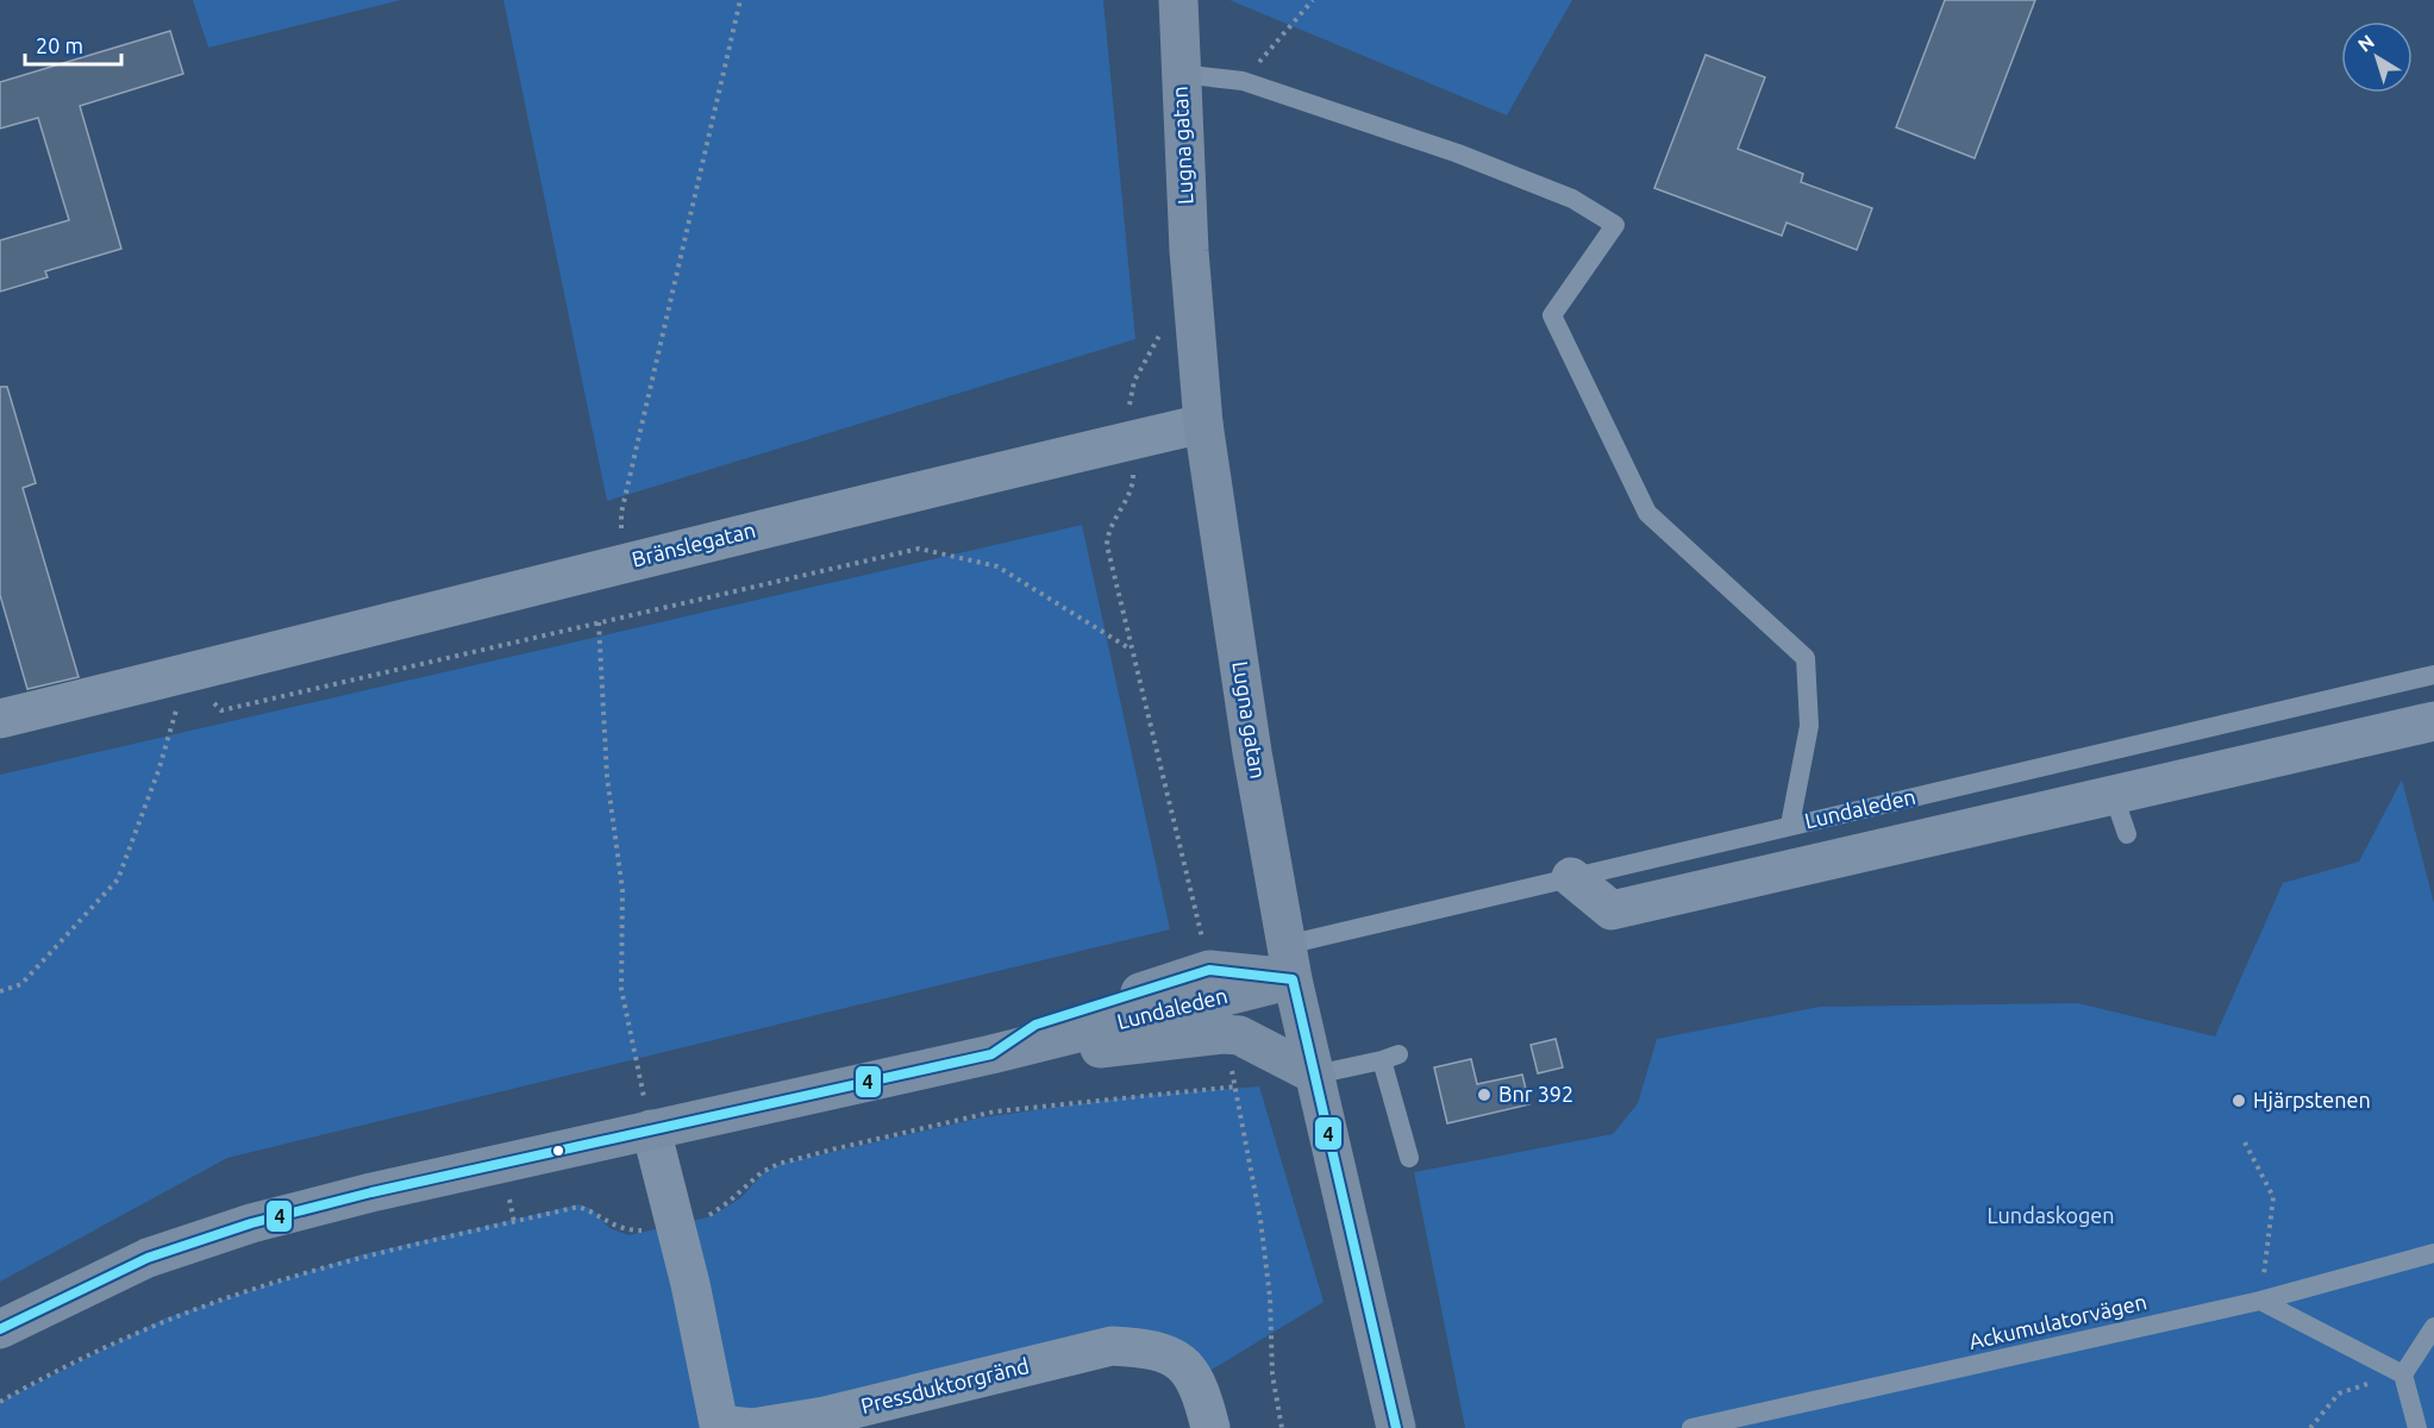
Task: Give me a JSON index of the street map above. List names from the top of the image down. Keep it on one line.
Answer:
{"streets":{"main road":["Lugna gatan","Lundaleden"],"street":["Bränslegatan","Pressduktorgränd"],"lane":["Ackumulatorvägen"]},"crossings":[["Lugna gatan","Bränslegatan"],["Lugna gatan","Lundaleden"],["Lundaleden","Pressduktorgränd"]],"parks":["Lundaskogen"],"places":["Bnr 392","Hjärpstenen"],"lines":["transit line 4"],"scale_bar":"20 m","north":"top left"}
